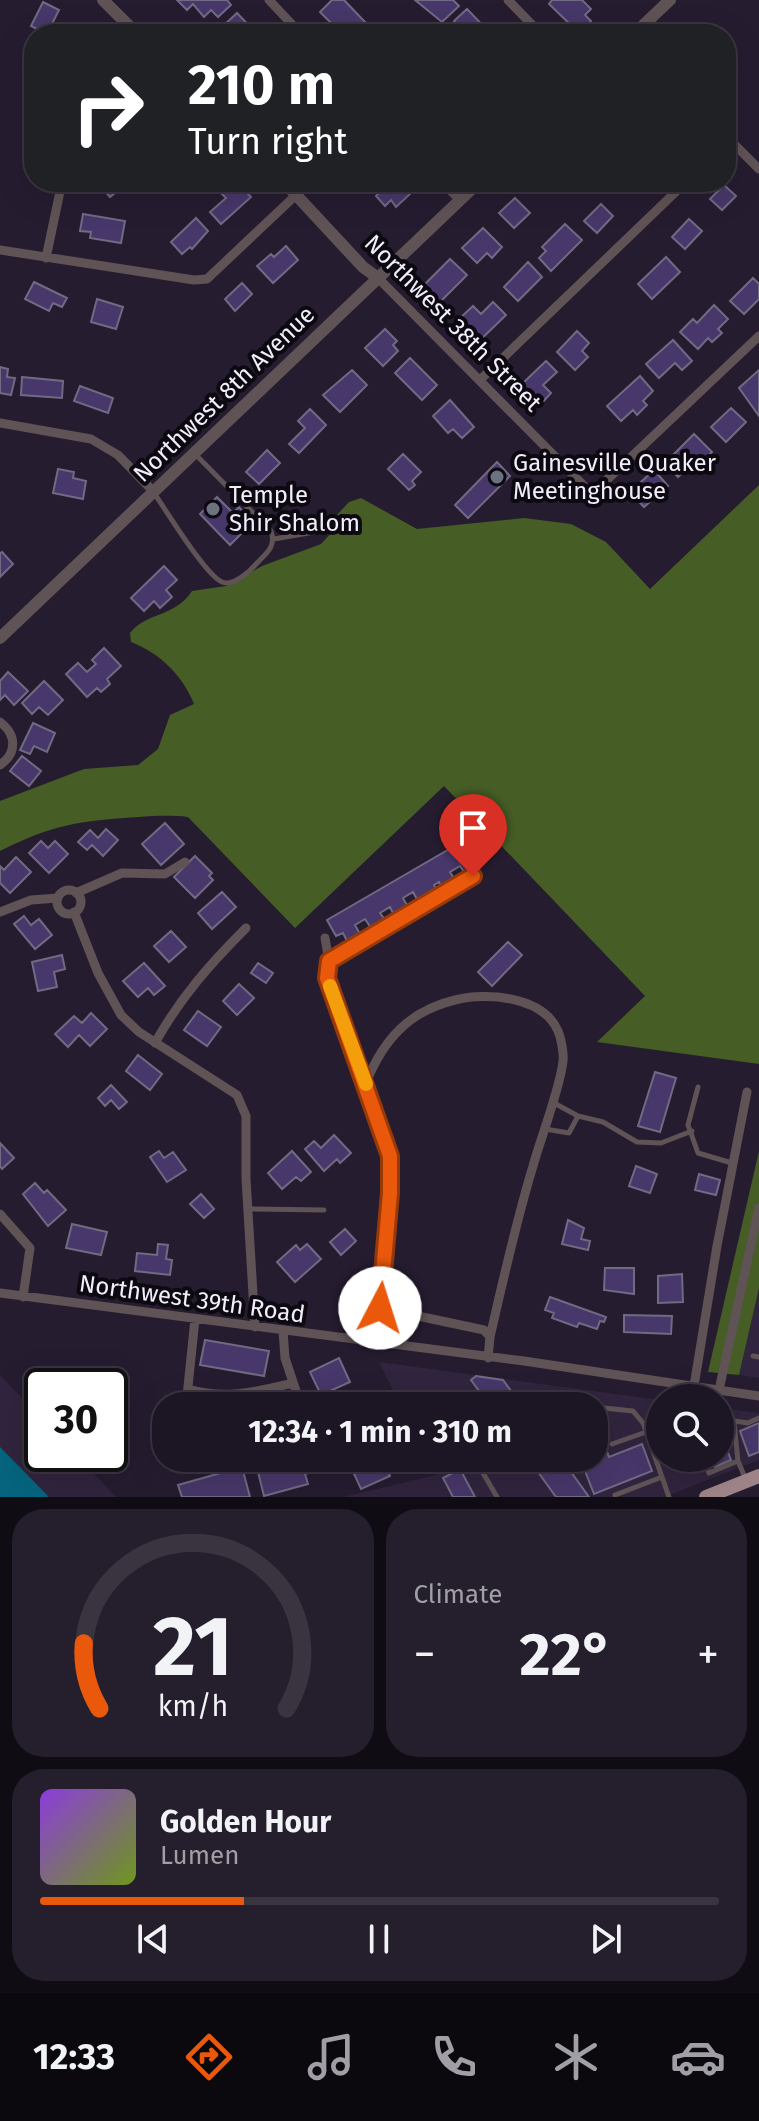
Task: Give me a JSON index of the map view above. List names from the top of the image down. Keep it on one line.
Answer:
{"streets":{"street":["Northwest 38th Street","Northwest 8th Avenue","Northwest 39th Road"]},"crossings":[["Northwest 38th Street","Northwest 8th Avenue"]],"places":["Gainesville Quaker Meetinghouse","Temple Shir Shalom"],"page":{"turn":["210 m","Turn right"],"limit":"30","trip":"12:34 · 1 min · 310 m","tile":"Climate","heat":["−","22°","+"],"song":["Golden Hour","Lumen"],"tabs":"12:33","gauge":["21","km/h"]}}
